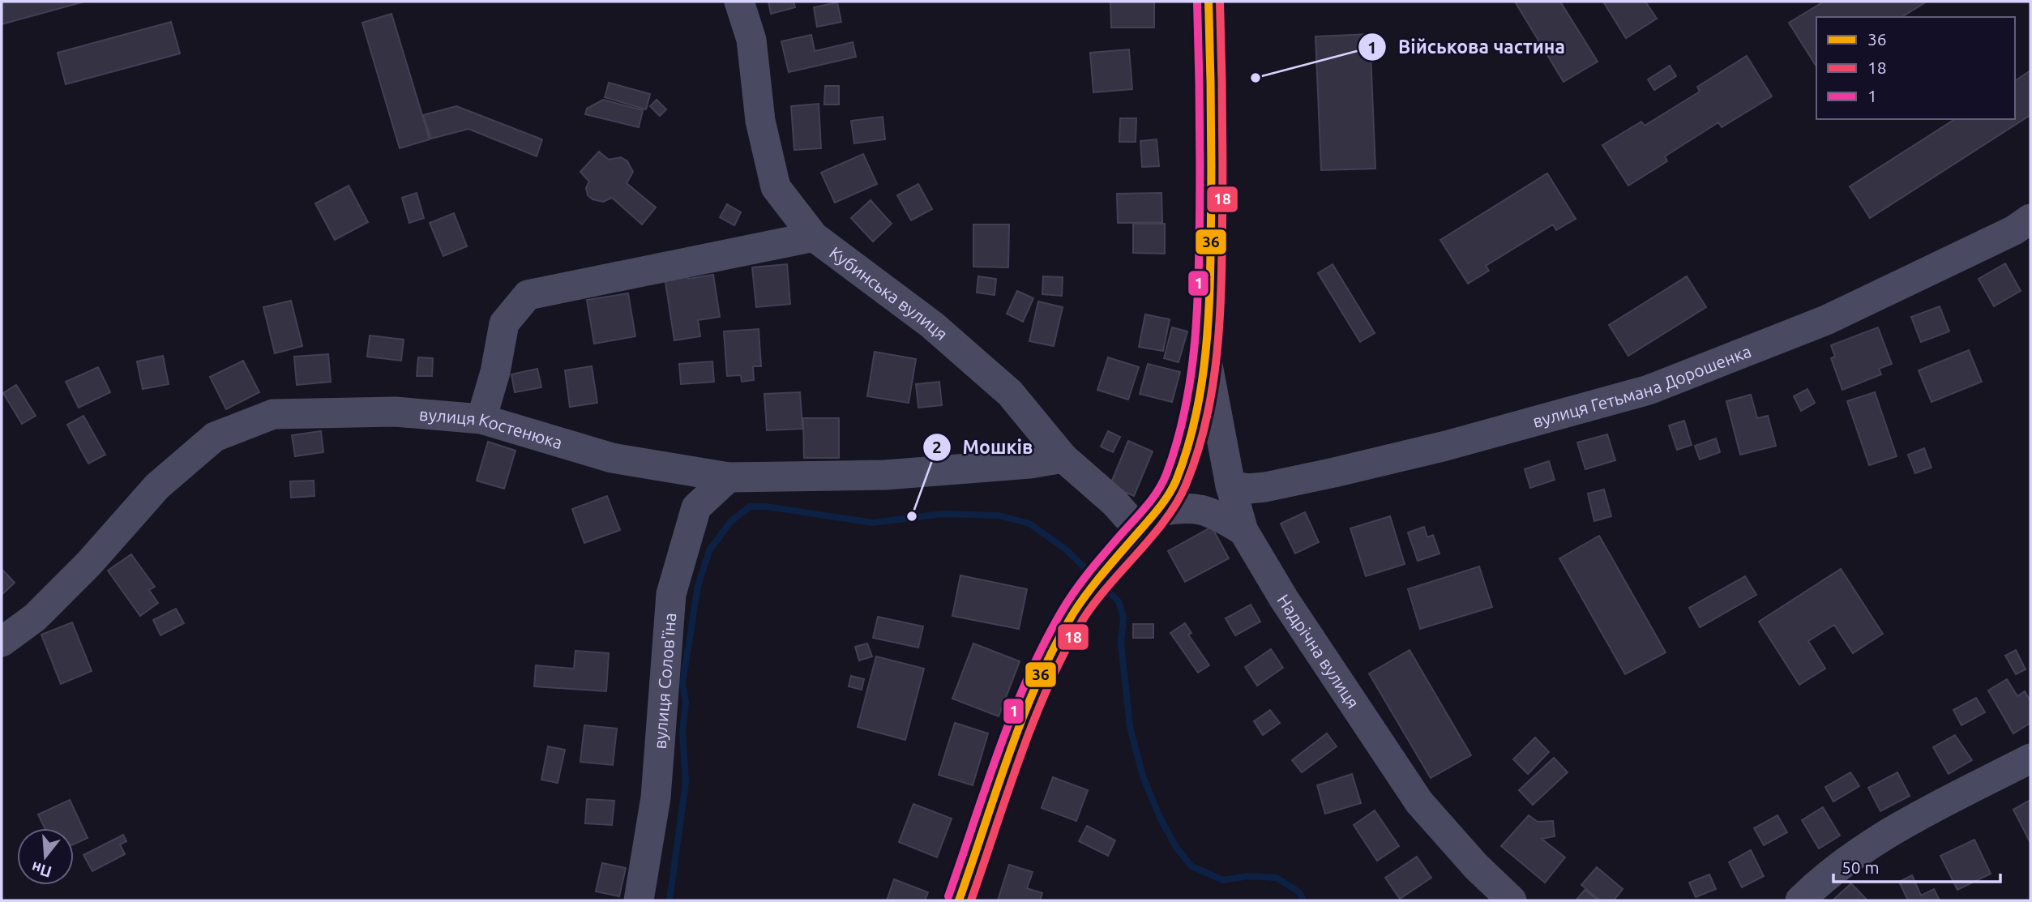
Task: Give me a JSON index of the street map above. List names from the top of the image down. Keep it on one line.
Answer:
{"streets":{"street":["Кубинська вулиця","вулиця Гетьмана Дорошенка","вулиця Костенюка","Надрічна вулиця","вулиця Солов'їна"]},"crossings":[["Кубинська вулиця","вулиця Костенюка"],["вулиця Гетьмана Дорошенка","Надрічна вулиця"],["вулиця Костенюка","вулиця Солов'їна"]],"places":["Військова частина","Мошків"],"lines":["transit line 36","transit line 18","transit line 1"],"legend":["36","18","1"],"scale_bar":"50 m","north":"bottom"}
